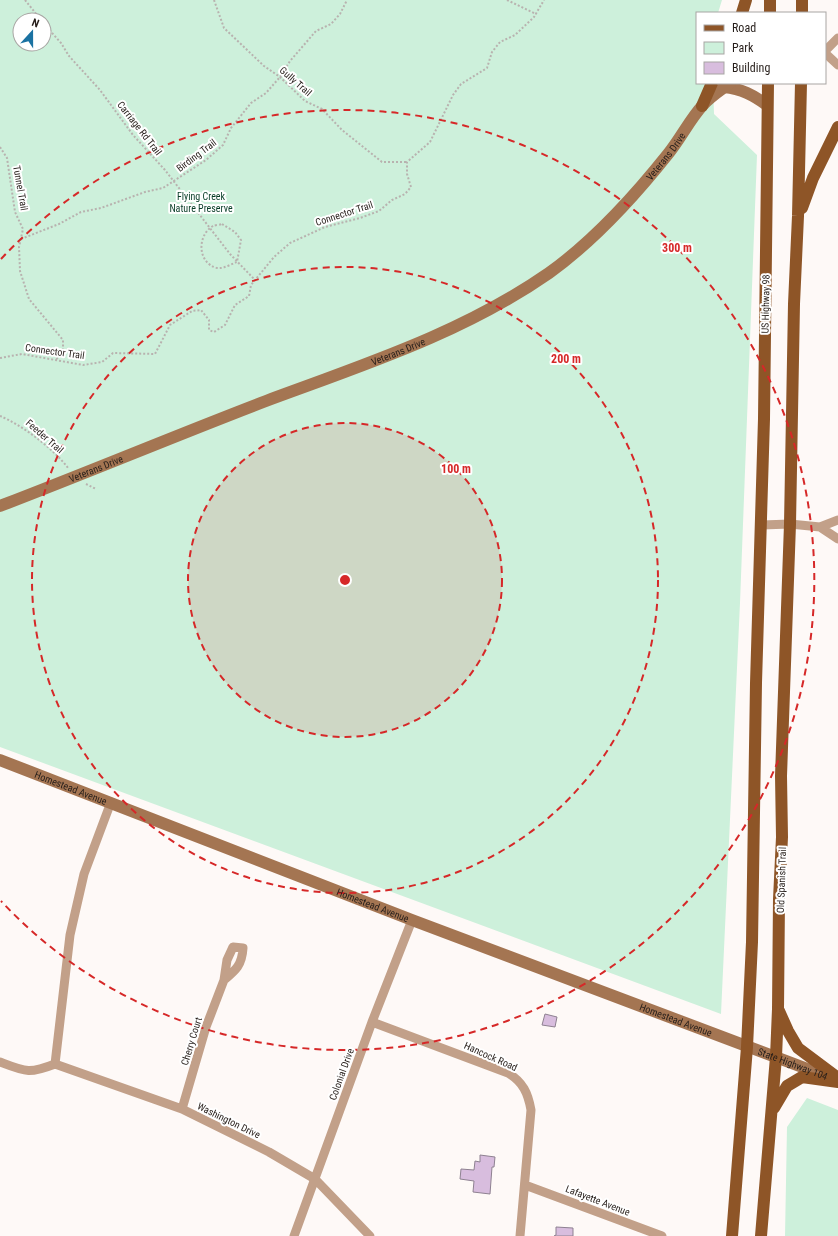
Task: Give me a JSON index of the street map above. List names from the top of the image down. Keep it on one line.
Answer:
{"streets":{"main road":["US Highway 98","Old Spanish Trail"],"street":["Veterans Drive","Homestead Avenue","Cherry Court","Hancock Road","State Highway 104","Colonial Drive","Washington Drive","Lafayette Avenue"],"path":["Gully Trail","Carriage Rd Trail","Birding Trail","Tunnel Trail","Connector Trail","Feeder Trail"]},"crossings":[["Gully Trail","Birding Trail"],["Gully Trail","Connector Trail"],["Carriage Rd Trail","Birding Trail"],["Carriage Rd Trail","Connector Trail"],["Birding Trail","Tunnel Trail"],["Veterans Drive","US Highway 98"],["Veterans Drive","Feeder Trail"],["Tunnel Trail","Connector Trail"],["Homestead Avenue","State Highway 104"],["Homestead Avenue","Colonial Drive"],["Old Spanish Trail","State Highway 104"],["Cherry Court","Washington Drive"],["Hancock Road","Colonial Drive"],["Hancock Road","Lafayette Avenue"],["Colonial Drive","Washington Drive"]],"parks":["Flying Creek Nature Preserve"],"legend":["Road","Park","Building"],"north":"top","rings":["300 m","200 m","100 m"]}
